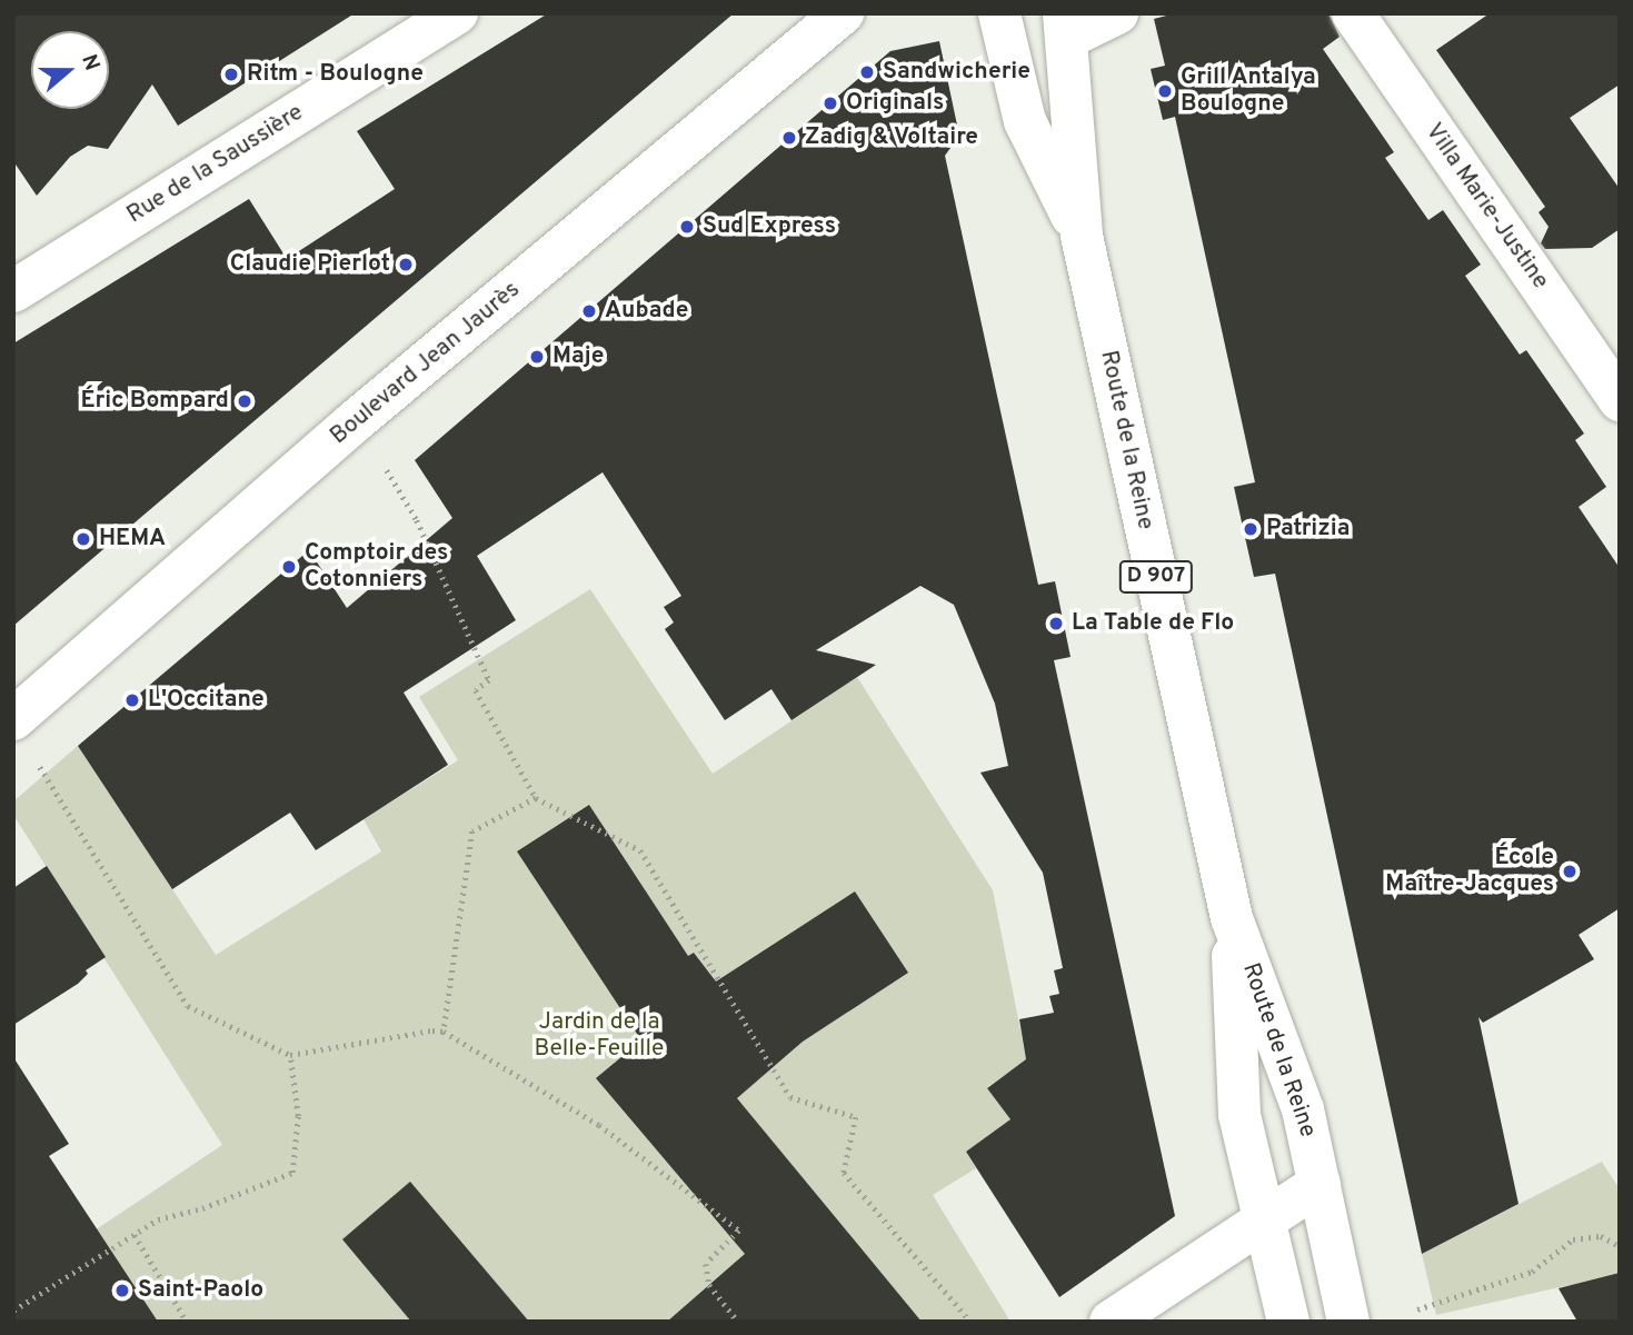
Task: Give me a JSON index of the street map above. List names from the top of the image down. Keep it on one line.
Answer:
{"streets":{"main road":["Rue de la Saussière","Villa Marie-Justine","Boulevard Jean Jaurès","Route de la Reine","D 907"]},"parks":["Jardin de la Belle-Feuille"],"places":["Sandwicherie","Ritm - Boulogne","Grill Antalya Boulogne","Originals","Zadig & Voltaire","Sud Express","Claudie Pierlot","Aubade","Maje","Éric Bompard","Patrizia","HEMA","Comptoir des Cotonniers","La Table de Flo","L'Occitane","École Maître-Jacques","Saint-Paolo"],"north":"right"}
